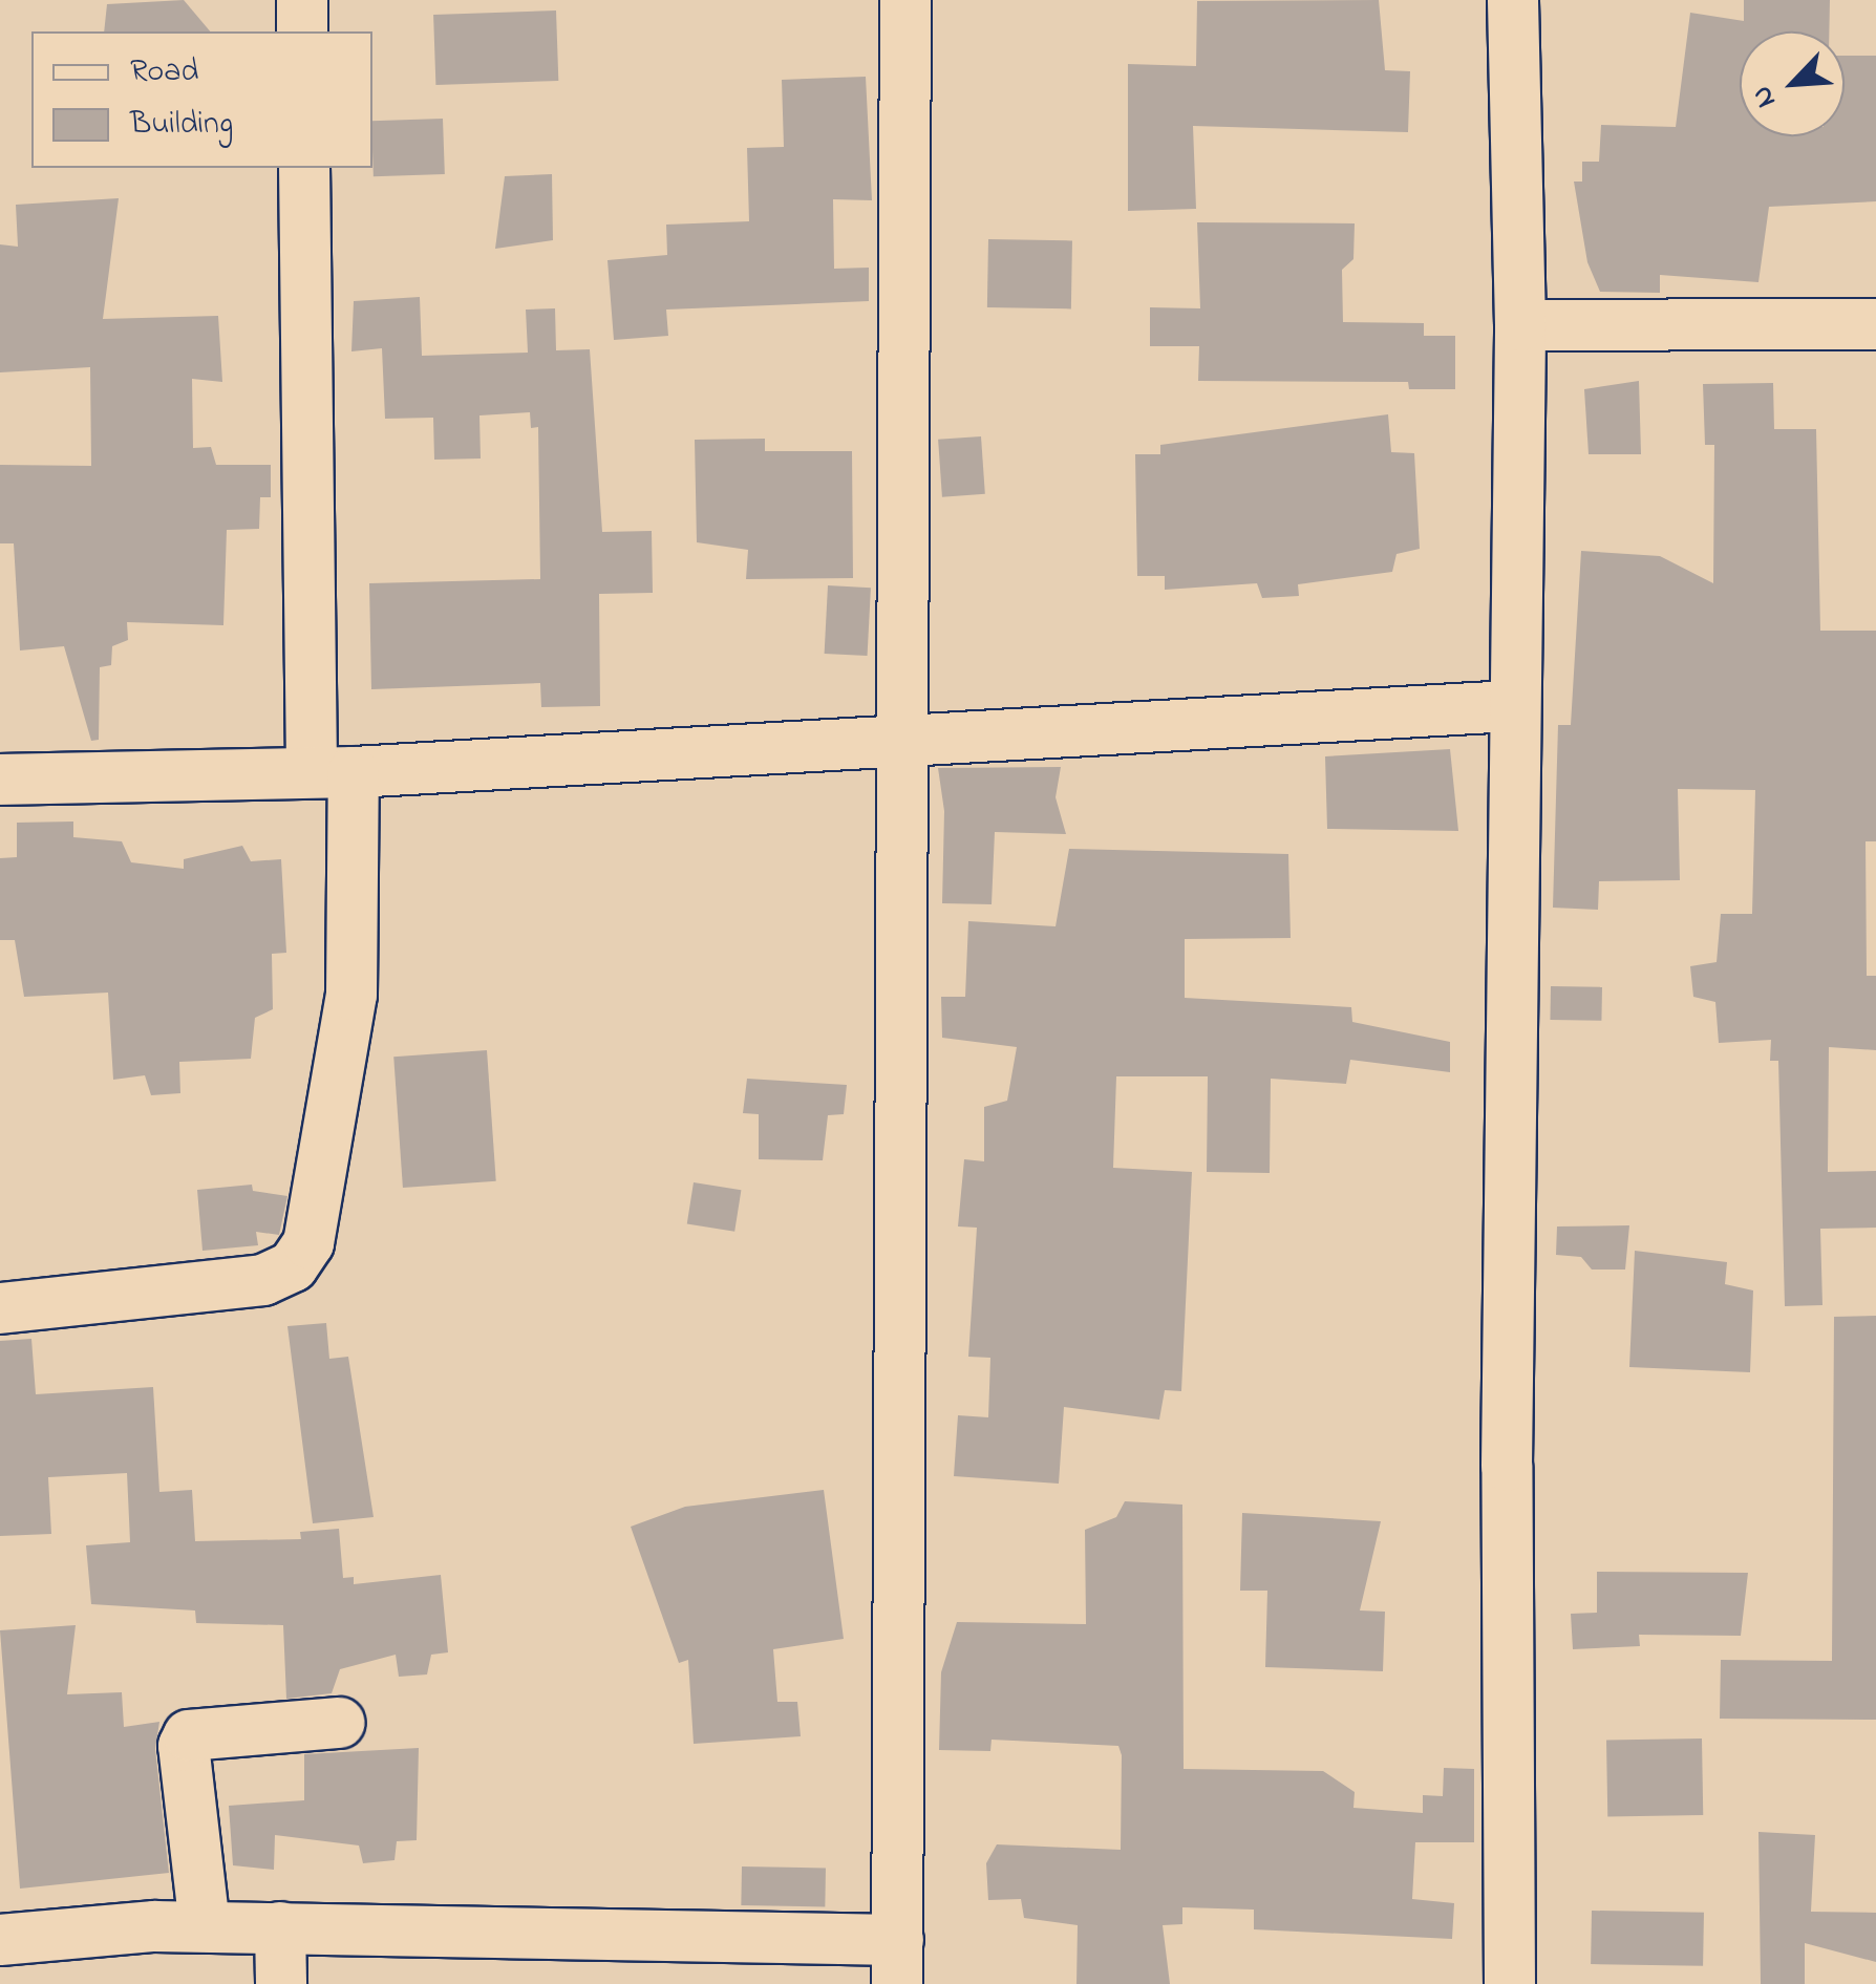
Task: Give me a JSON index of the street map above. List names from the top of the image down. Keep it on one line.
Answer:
{"legend":["Road","Building"],"north":"bottom left"}
